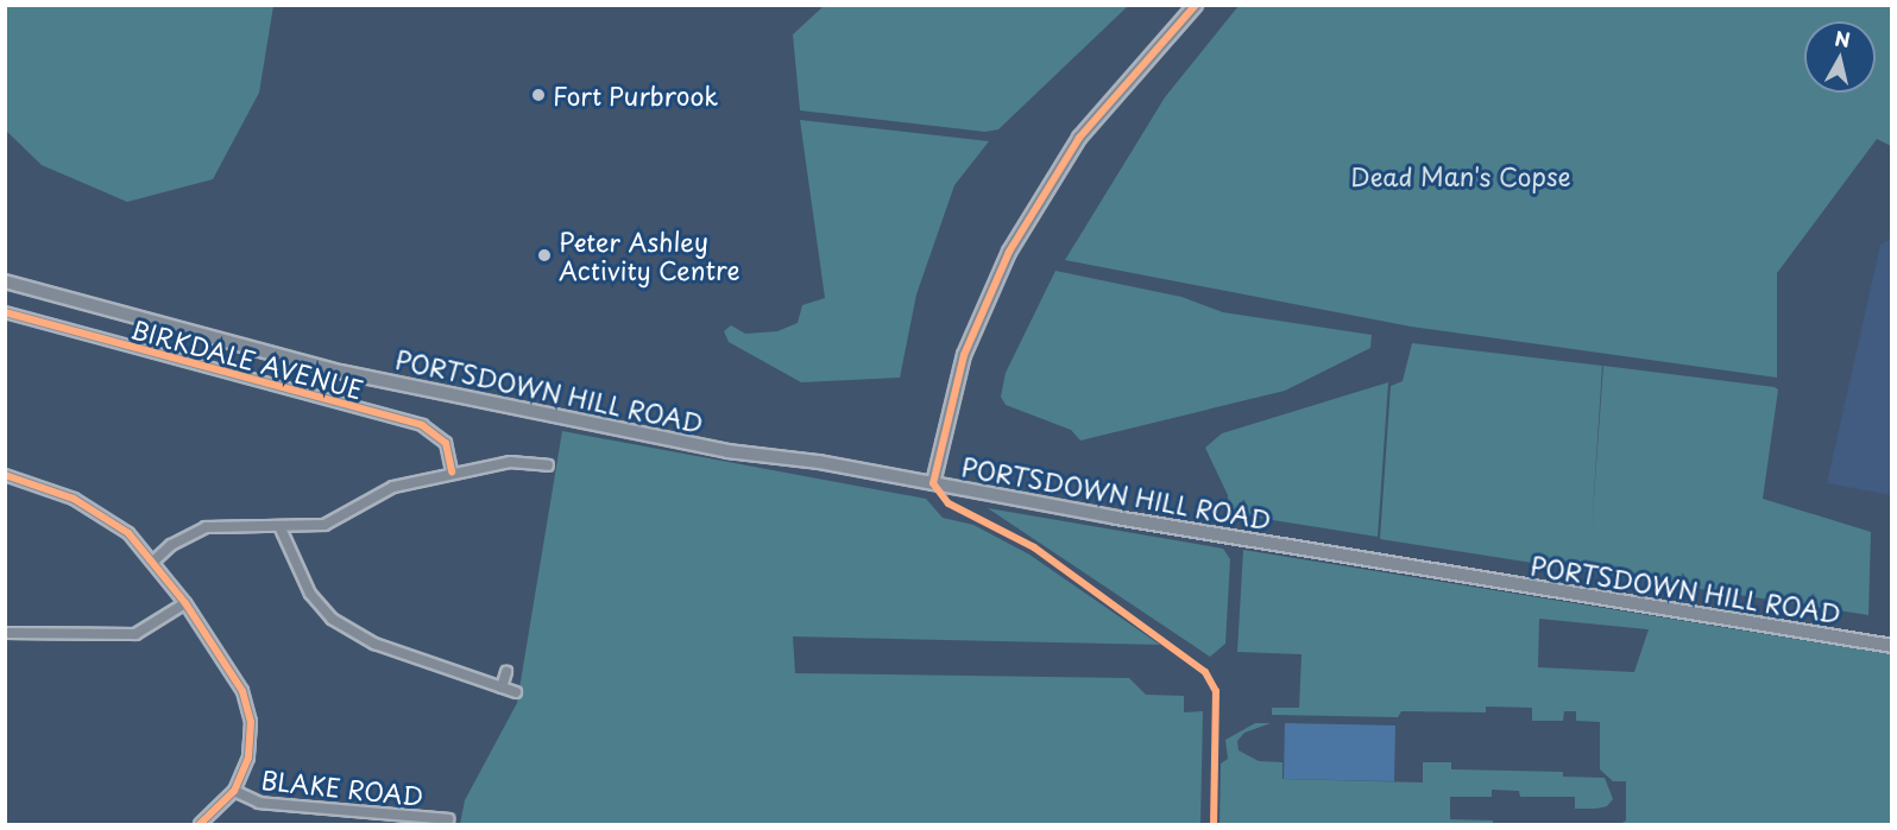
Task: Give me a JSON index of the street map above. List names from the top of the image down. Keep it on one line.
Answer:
{"streets":{"main road":["PORTSDOWN HILL ROAD"],"street":["BIRKDALE AVENUE","BLAKE ROAD"]},"parks":["Dead Man's Copse"],"places":["Fort Purbrook","Peter Ashley Activity Centre"],"north":"top"}
